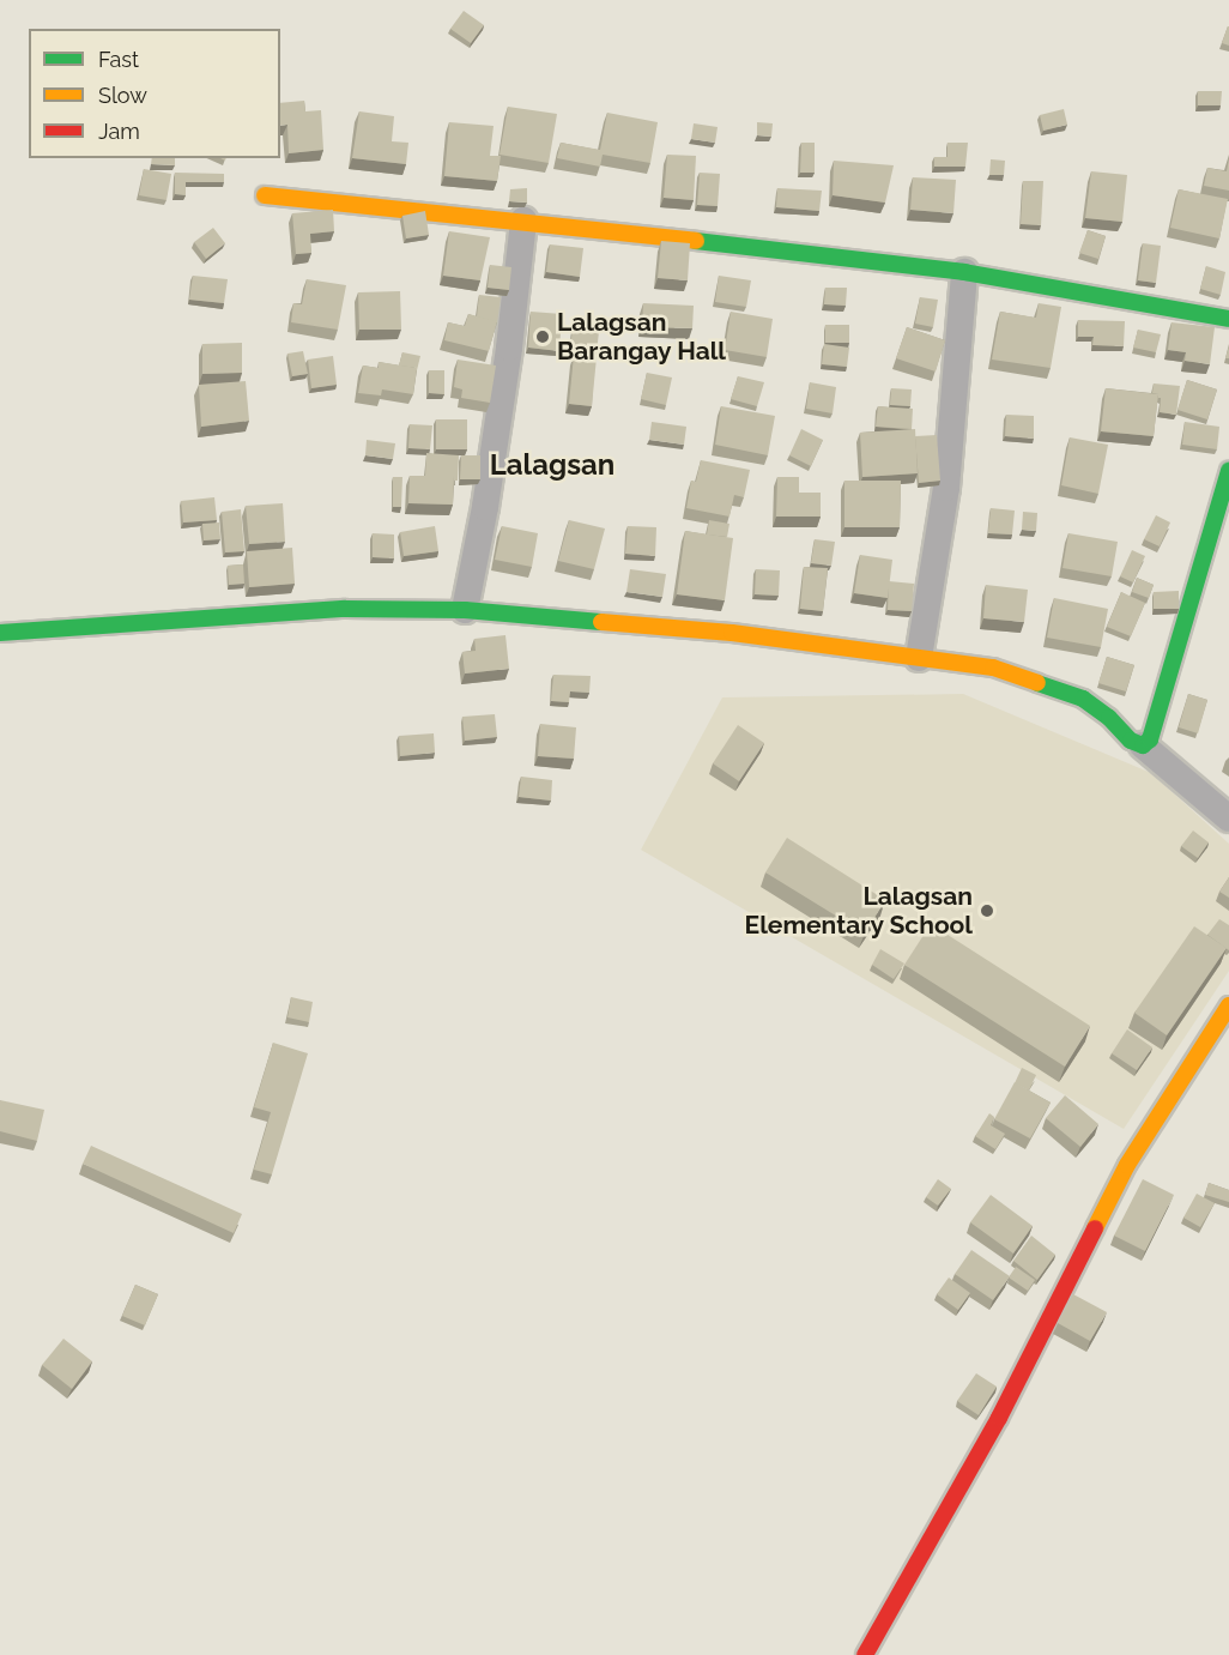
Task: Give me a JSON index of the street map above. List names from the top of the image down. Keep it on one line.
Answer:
{"districts":["Lalagsan"],"places":["Lalagsan Barangay Hall","Lalagsan Elementary School"],"legend":["Fast","Slow","Jam"]}
